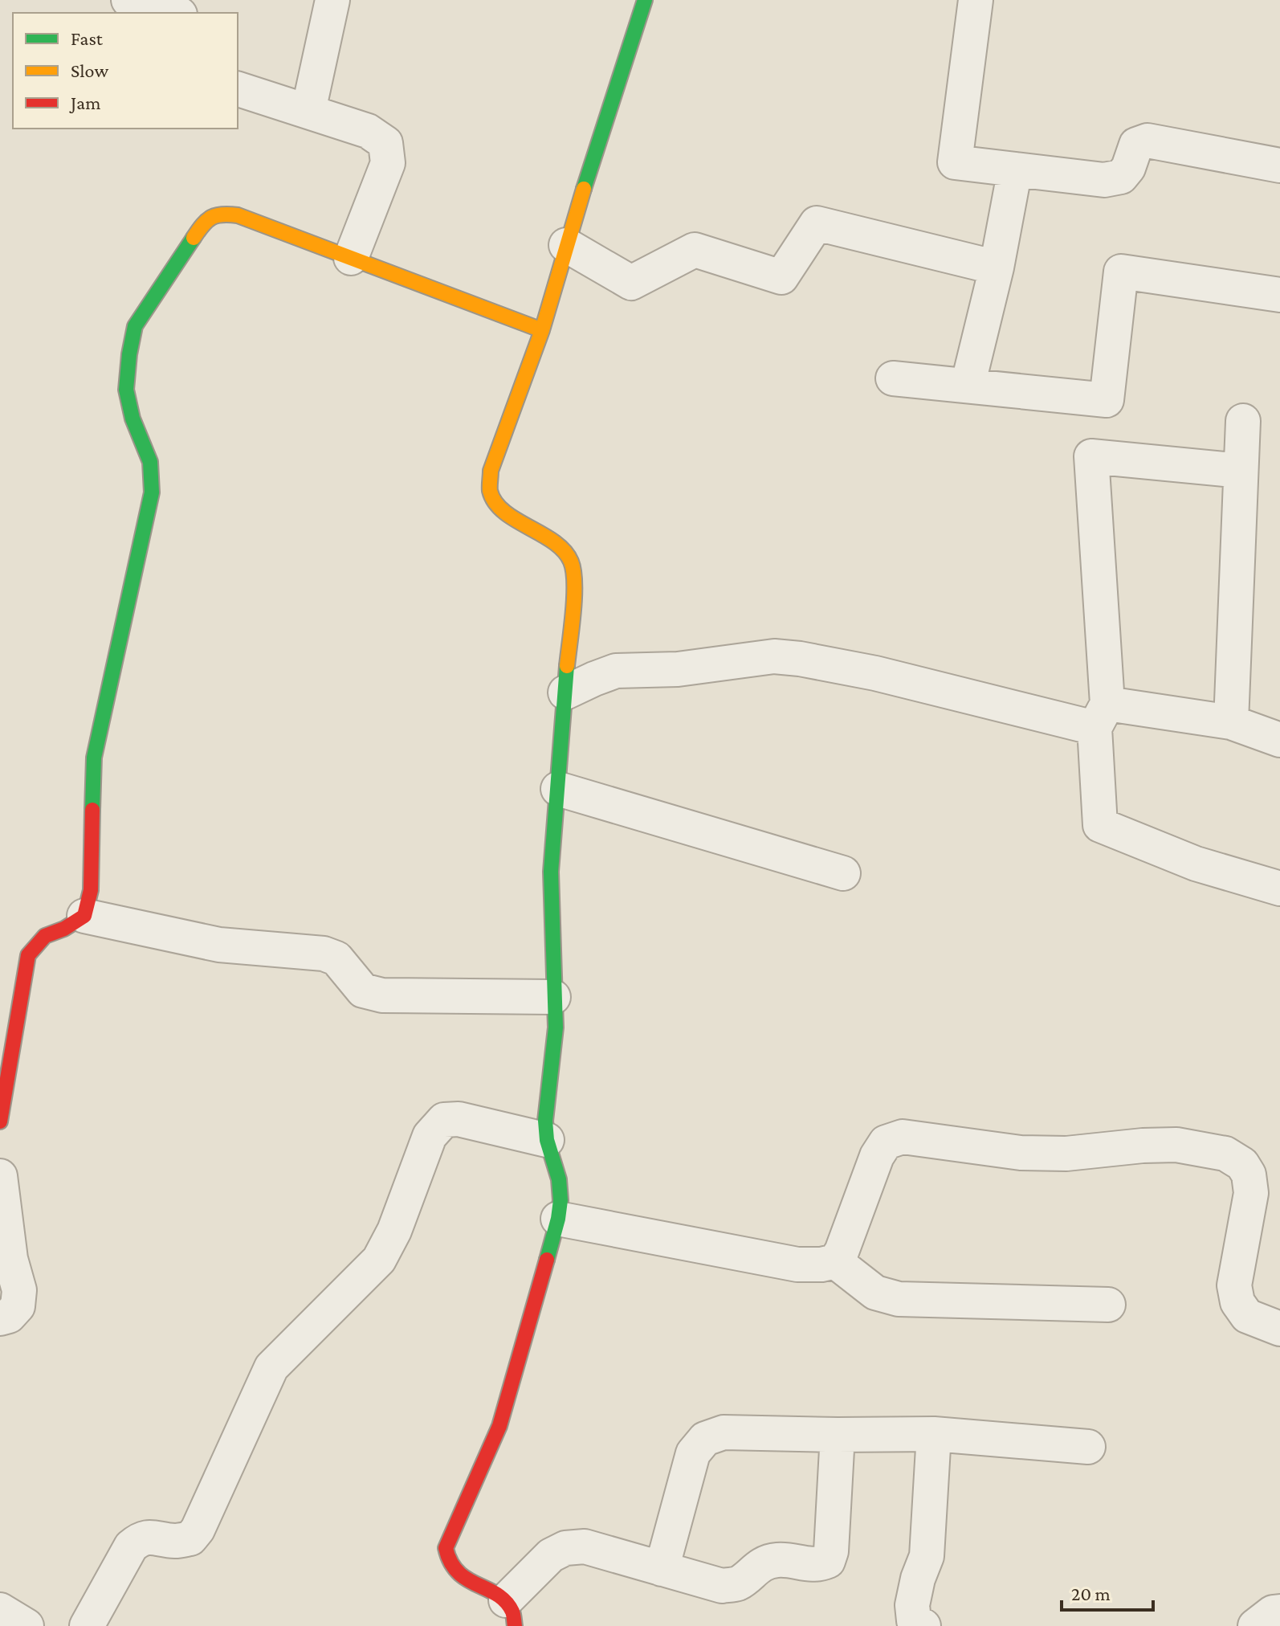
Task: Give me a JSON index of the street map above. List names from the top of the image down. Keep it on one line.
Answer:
{"legend":["Fast","Slow","Jam"],"scale_bar":"20 m"}
